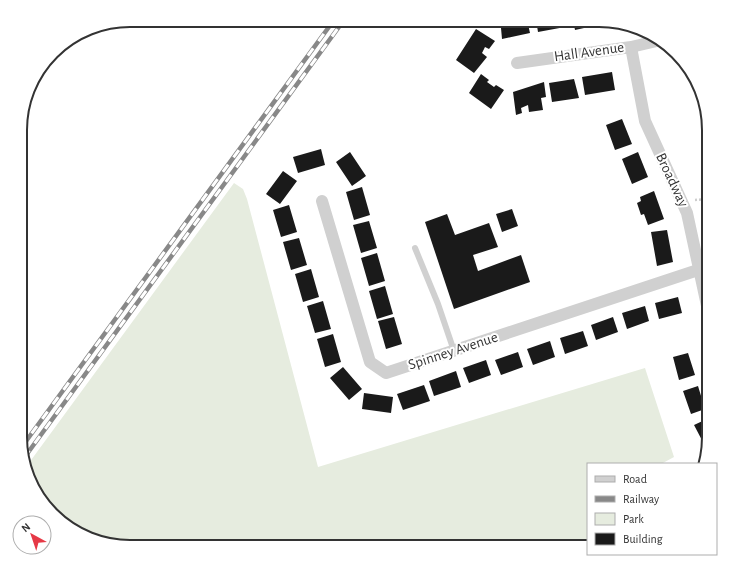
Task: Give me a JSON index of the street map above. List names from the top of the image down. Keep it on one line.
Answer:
{"streets":{"street":["Hall Avenue","Broadway","Spinney Avenue"]},"crossings":[["Hall Avenue","Broadway"],["Broadway","Spinney Avenue"]],"legend":["Road","Railway","Park","Building"],"north":"top left"}
